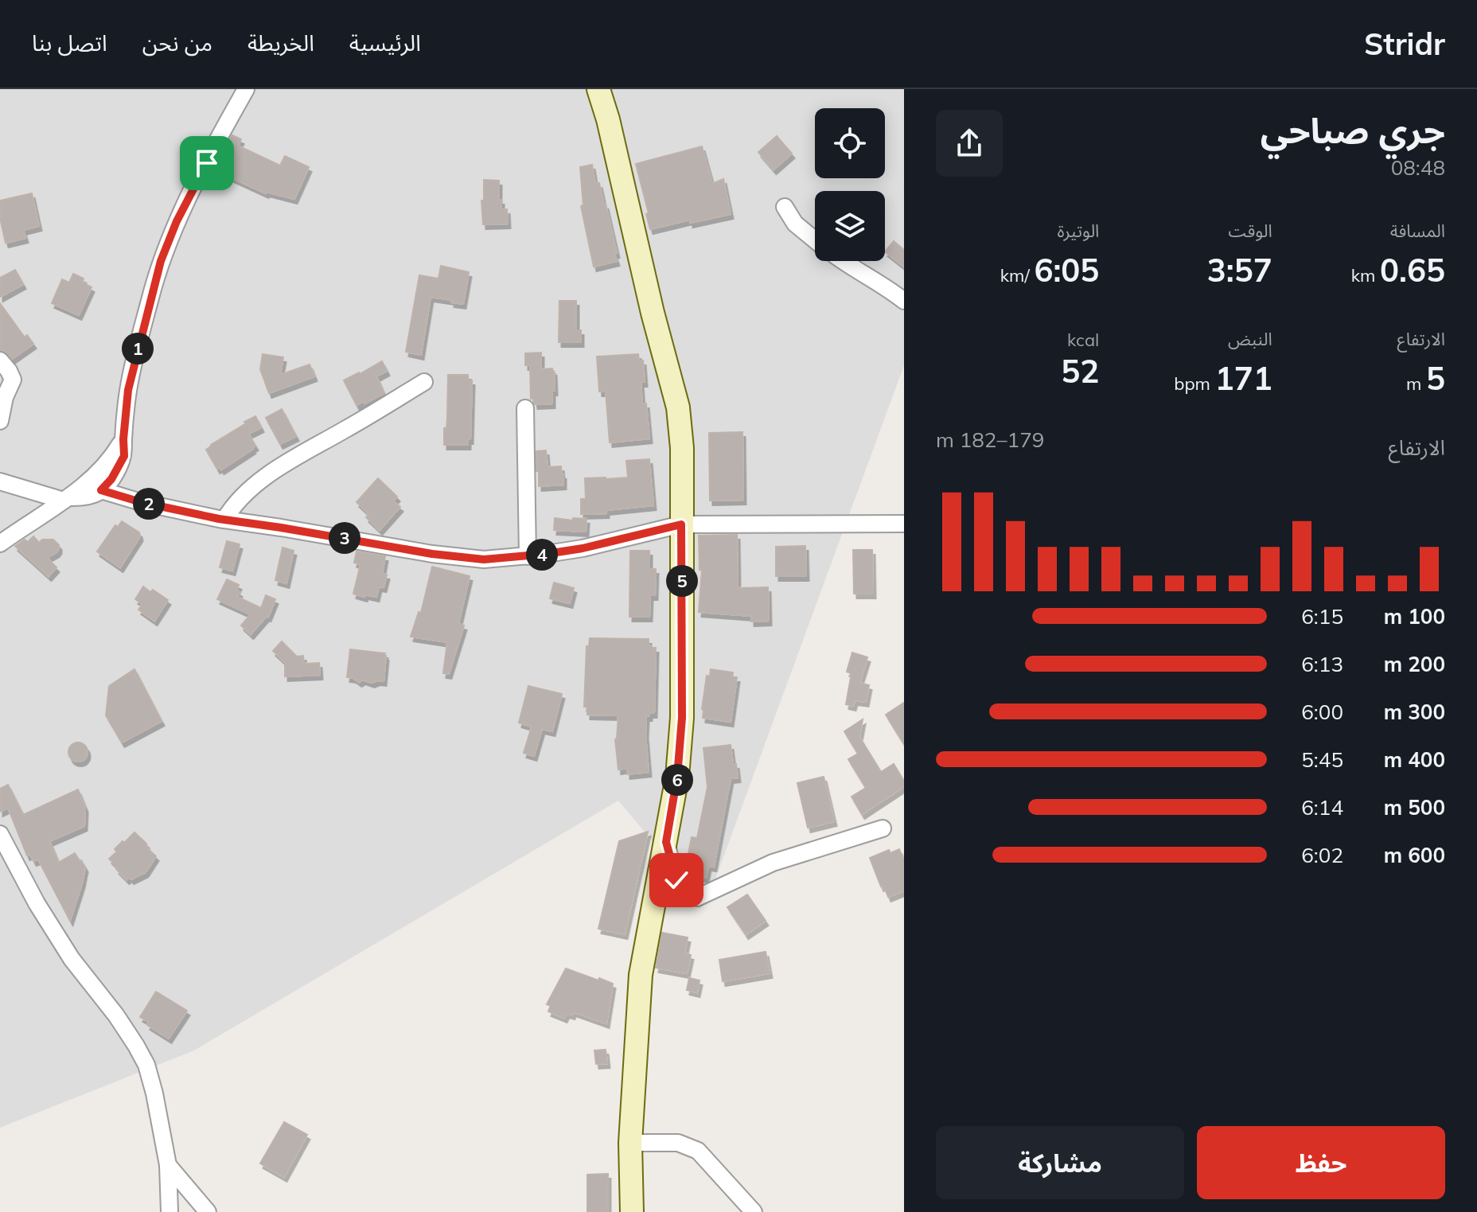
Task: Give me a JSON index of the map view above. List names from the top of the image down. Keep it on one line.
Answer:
{"page":{"header":"Stridr","nav":["الرئيسية","الخريطة","من نحن","اتصل بنا"],"heading":["جري صباحي","08:48"],"stats":[["المسافة","0.65 km"],["الوقت","3:57"],["الوتيرة","6:05 /km"],["الارتفاع","5 m"],["النبض","171 bpm"],["kcal","52"]],"pins":["1","2","3","4","5","6"],"chart":["الارتفاع","179–182 m"],"list":[{"name":"100 m","note":"6:15"},{"name":"200 m","note":"6:13"},{"name":"300 m","note":"6:00"},{"name":"400 m","note":"5:45"},{"name":"500 m","note":"6:14"},{"name":"600 m","note":"6:02"}],"buttons":["حفظ","مشاركة"]}}
